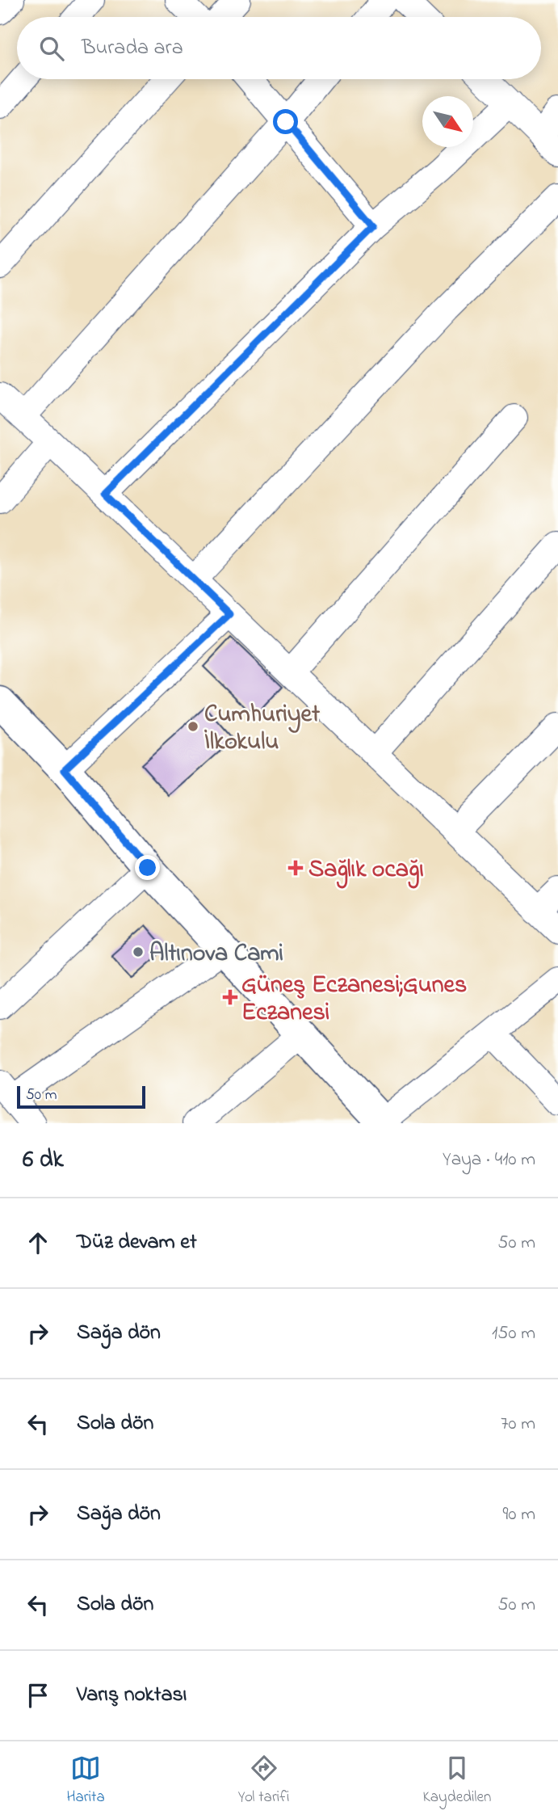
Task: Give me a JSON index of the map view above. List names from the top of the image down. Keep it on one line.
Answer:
{"places":{"other":["Cumhuriyet İlkokulu","Altınova Cami"],"health":["Sağlık ocağı","Güneş Eczanesi;Gunes Eczanesi"]},"scale_bar":"50 m","north":"bottom right","page":{"search":"Burada ara","scale":"50 m","heading":["6 dk","Yaya · 410 m"],"list":[["Düz devam et","50 m"],["Sağa dön","150 m"],["Sola dön","70 m"],["Sağa dön","90 m"],["Sola dön","50 m"],"Varış noktası"],"nav":["Harita","Yol tarifi","Kaydedilen"]}}
